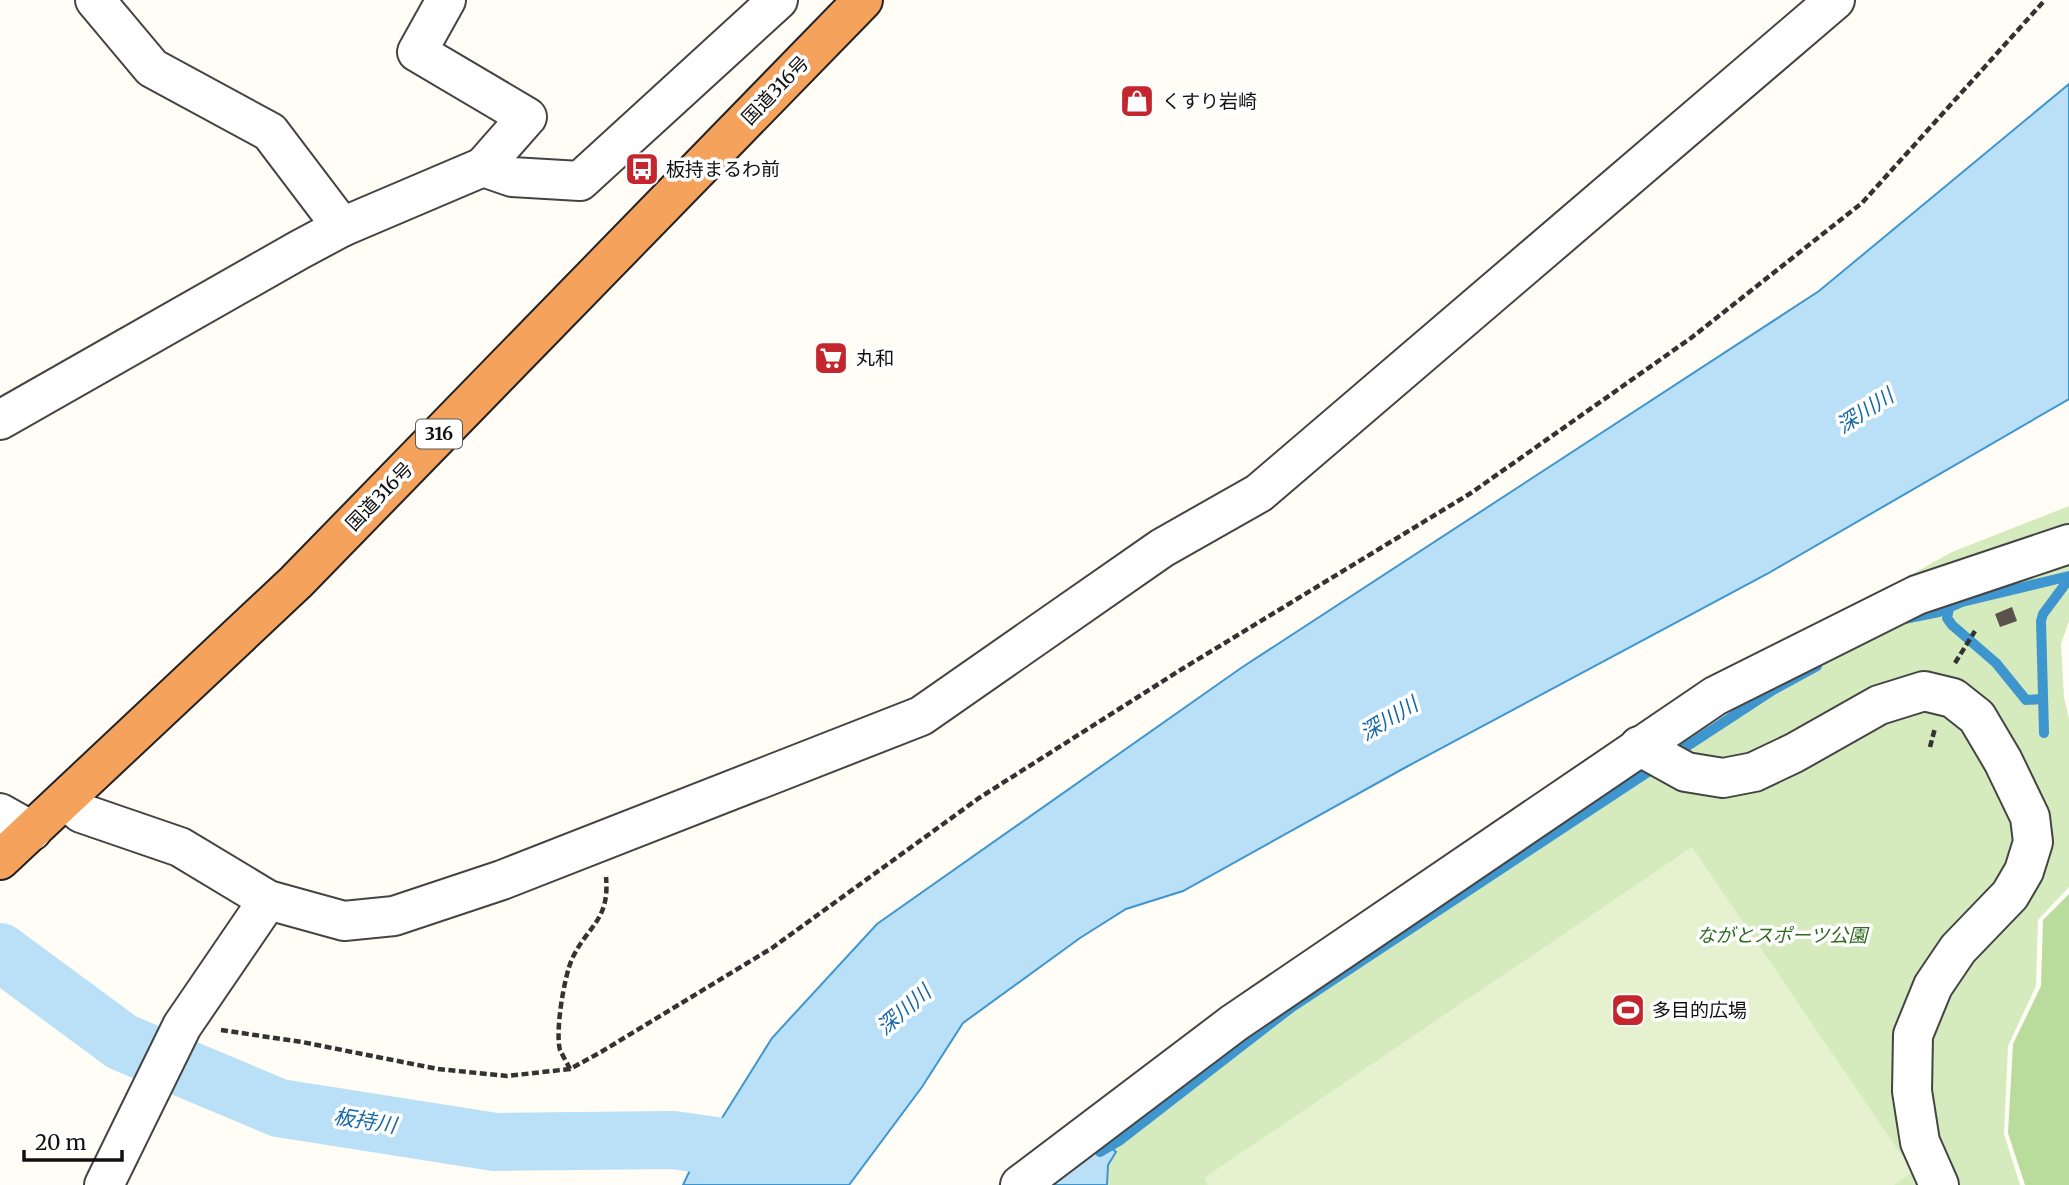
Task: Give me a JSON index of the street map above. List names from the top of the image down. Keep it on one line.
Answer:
{"streets":{"highway":["国道316号","316"]},"water":["深川川","板持川"],"parks":["ながとスポーツ公園"],"places":{"shop":["くすり岩崎"],"bus stop":["板持まるわ前"],"supermarket":["丸和"],"sports":["多目的広場"]},"scale_bar":"20 m"}
